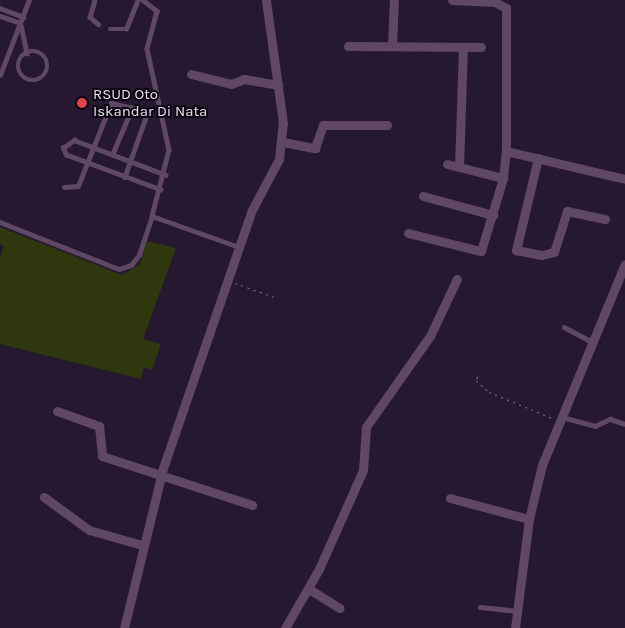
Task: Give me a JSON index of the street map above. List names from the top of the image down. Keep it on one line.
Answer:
{"places":["RSUD Oto Iskandar Di Nata"]}
